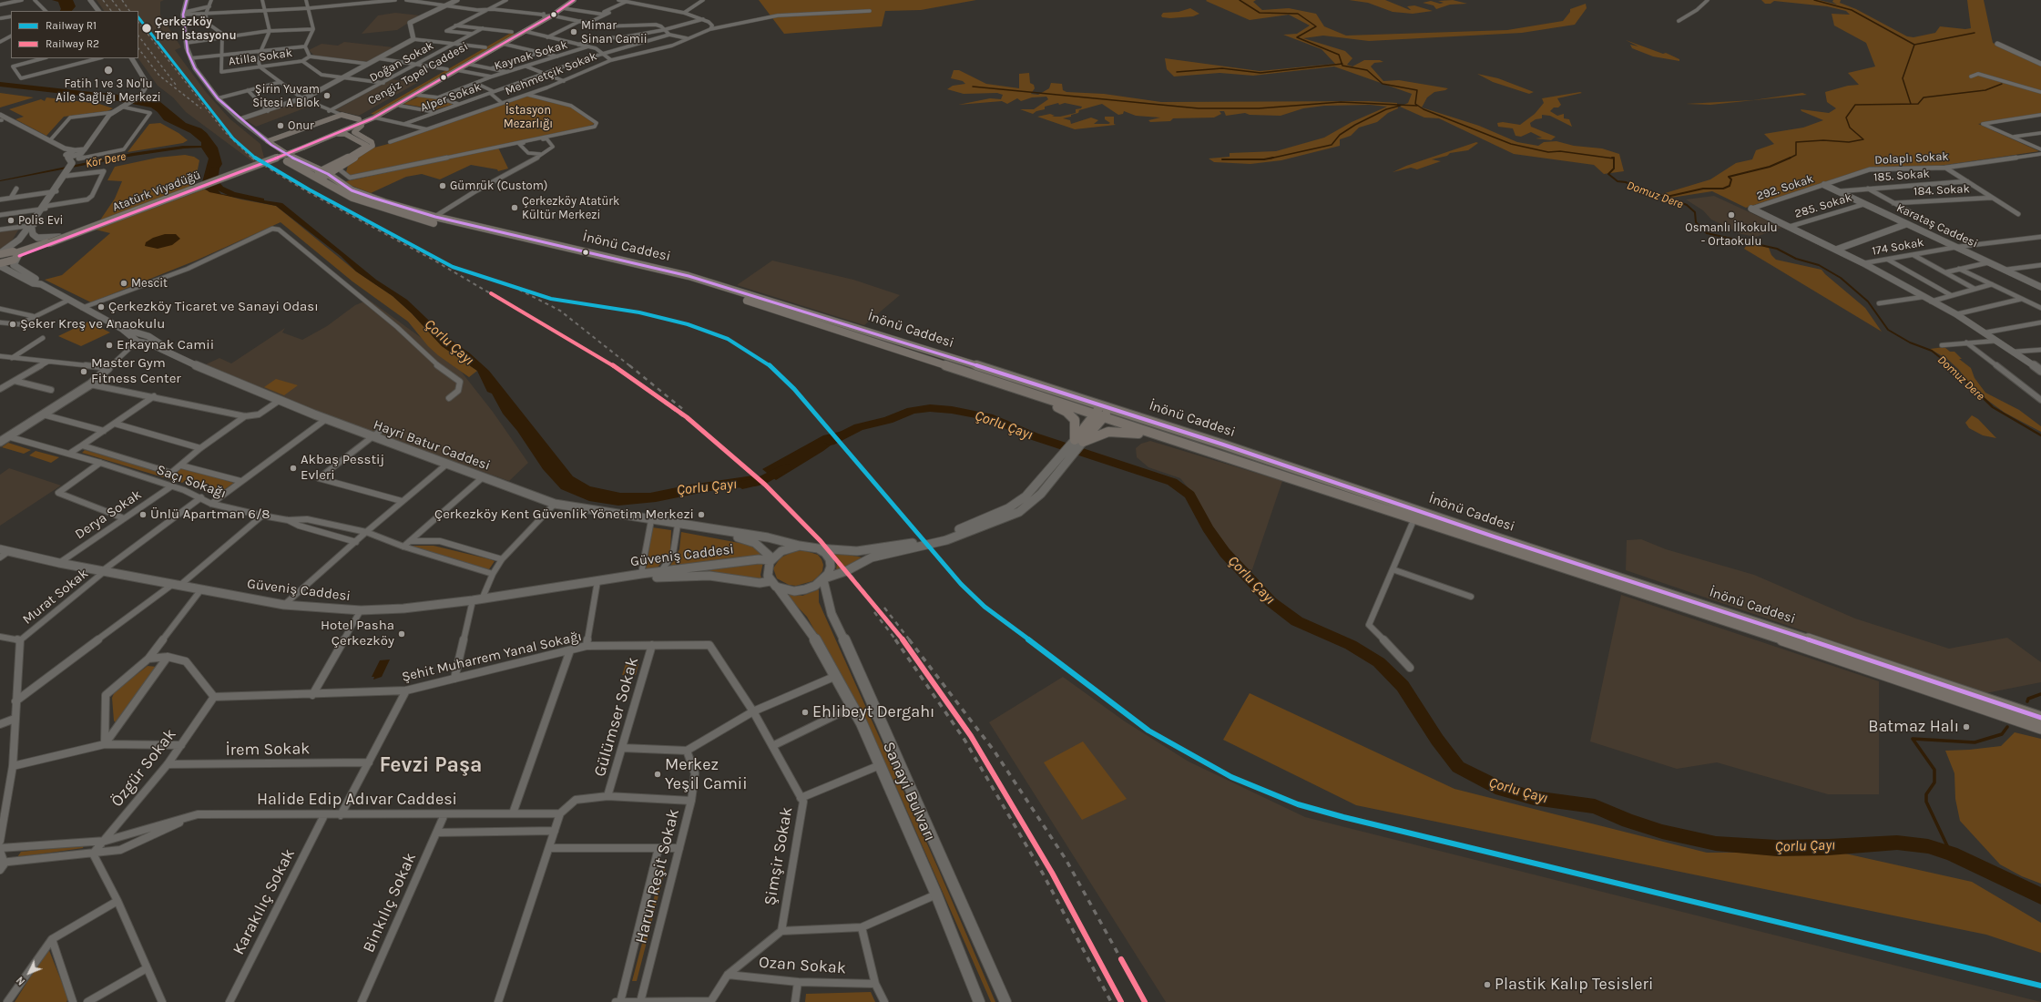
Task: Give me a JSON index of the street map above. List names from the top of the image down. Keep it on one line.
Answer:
{"streets":{"main road":["Cengiz Topel Caddesi","Atatürk Viyadüğü","Karataş Caddesi","İnönü Caddesi","Hayri Batur Caddesi","Güveniş Caddesi","Sanayi Bulvarı"],"street":["Kaynak Sokak","Atilla Sokak","Doğan Sokak","Mehmetçik Sokak","Alper Sokak","Dolaplı Sokak","185. Sokak","292. Sokak","184. Sokak","285. Sokak","174 Sokak","Saçı Sokağı","Derya Sokak","Murat Sokak","Şehit Muharrem Yanal Sokağı","Gülümser Sokak","İrem Sokak","Özgür Sokak","Halide Edip Adıvar Caddesi","Şimşir Sokak","Harun Reşit Sokak","Karakılıç Sokak","Binkılıç Sokak","Ozan Sokak"]},"crossings":[["Cengiz Topel Caddesi","Atatürk Viyadüğü"],["Dolaplı Sokak","292. Sokak"],["Dolaplı Sokak","Karataş Caddesi"],["185. Sokak","Karataş Caddesi"],["292. Sokak","Karataş Caddesi"],["Atatürk Viyadüğü","Hayri Batur Caddesi"],["285. Sokak","Karataş Caddesi"],["Karataş Caddesi","174 Sokak"],["Hayri Batur Caddesi","Güveniş Caddesi"],["Hayri Batur Caddesi","Sanayi Bulvarı"],["Saçı Sokağı","Derya Sokak"],["Saçı Sokağı","Murat Sokak"],["Derya Sokak","Güveniş Caddesi"],["Güveniş Caddesi","Murat Sokak"],["Güveniş Caddesi","Sanayi Bulvarı"],["Şehit Muharrem Yanal Sokağı","Gülümser Sokak"],["Şehit Muharrem Yanal Sokağı","Özgür Sokak"],["Şehit Muharrem Yanal Sokağı","Şimşir Sokak"],["İrem Sokak","Özgür Sokak"],["Özgür Sokak","Halide Edip Adıvar Caddesi"],["Halide Edip Adıvar Caddesi","Karakılıç Sokak"],["Halide Edip Adıvar Caddesi","Binkılıç Sokak"]],"districts":["Fevzi Paşa"],"water":["Kör Dere","Domuz Dere","Çorlu Çayı"],"parks":["İstasyon Mezarlığı"],"places":["Çerkezköy Tren İstasyonu","Mimar Sinan Camii","Fatih 1 ve 3 No'lu Aile Sağlığı Merkezi","Şirin Yuvam Sitesi A Blok","Onur","Gümrük (Custom)","Çerkezköy Atatürk Kültür Merkezi","Osmanlı İlkokulu - Ortaokulu","Polis Evi","Mescit","Çerkezköy Ticaret ve Sanayi Odası","Şeker Kreş ve Anaokulu","Erkaynak Camii","Master Gym Fitness Center","Akbaş Pesstij Evleri","Ünlü Apartman 6/8","Çerkezköy Kent Güvenlik Yönetim Merkezi","Hotel Pasha Çerkezköy","Ehlibeyt Dergahı","Batmaz Halı","Merkez Yeşil Camii","Plastik Kalıp Tesisleri"],"lines":["rail line R1","rail line R2"],"legend":["Railway R1","Railway R2"],"north":"bottom left"}
